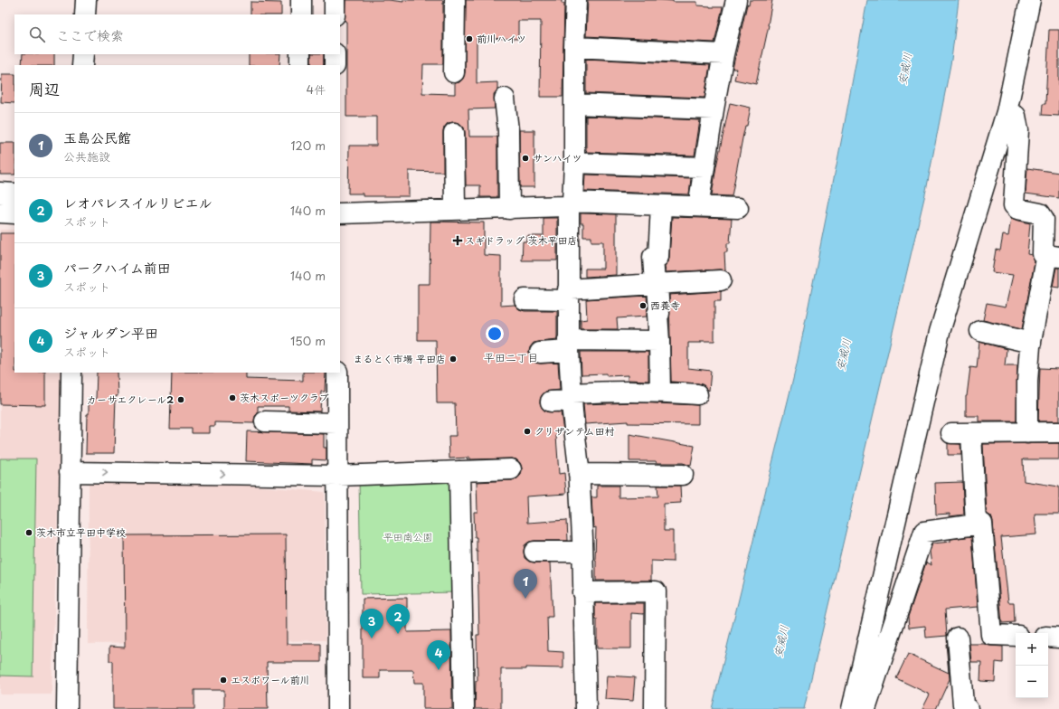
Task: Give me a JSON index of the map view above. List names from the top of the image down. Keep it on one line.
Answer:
{"districts":["平田二丁目"],"water":["安威川"],"parks":["平田南公園"],"places":{"other":["前川ハイツ","サンハイツ","西養寺","まるとく市場 平田店","茨木スポーツクラブ","カーサエクレール2","クリザンテム田村","茨木市立平田中学校","エスポワール前川"],"health":["スギドラッグ 茨木平田店"]},"page":{"search":"ここで検索","heading":["周辺","4件"],"list":[{"mark":"1","name":"玉島公民館","note":"公共施設","value":"120 m"},{"mark":"2","name":"レオパレスイルリビエル","note":"スポット","value":"140 m"},{"mark":"3","name":"パークハイム前田","note":"スポット","value":"140 m"},{"mark":"4","name":"ジャルダン平田","note":"スポット","value":"150 m"}],"pins":["1","2","3","4"],"map_buttons":["+","−"]}}
